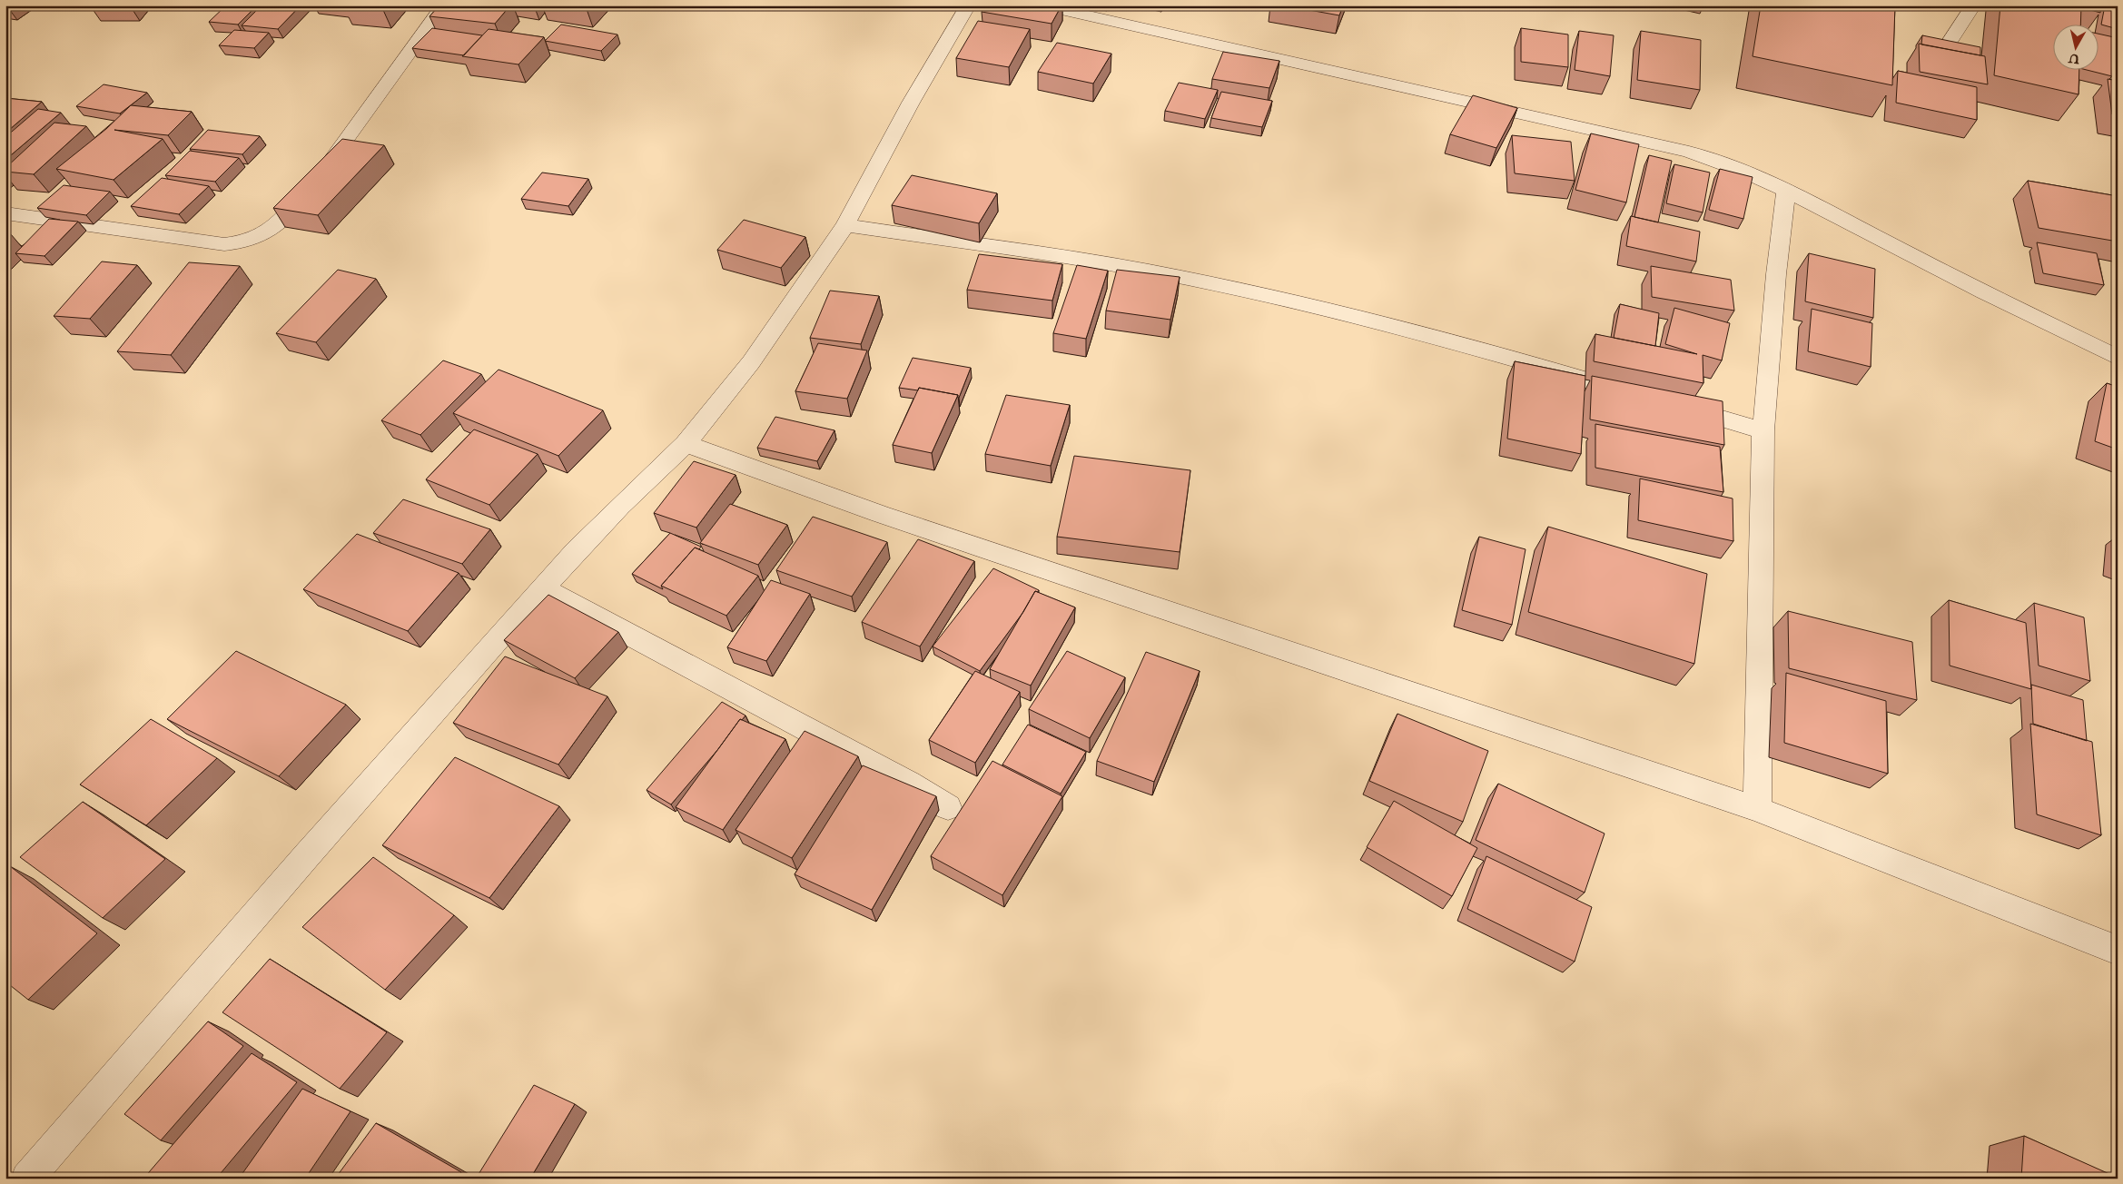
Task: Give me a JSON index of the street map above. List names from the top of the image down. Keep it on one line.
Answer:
{"north":"bottom"}
